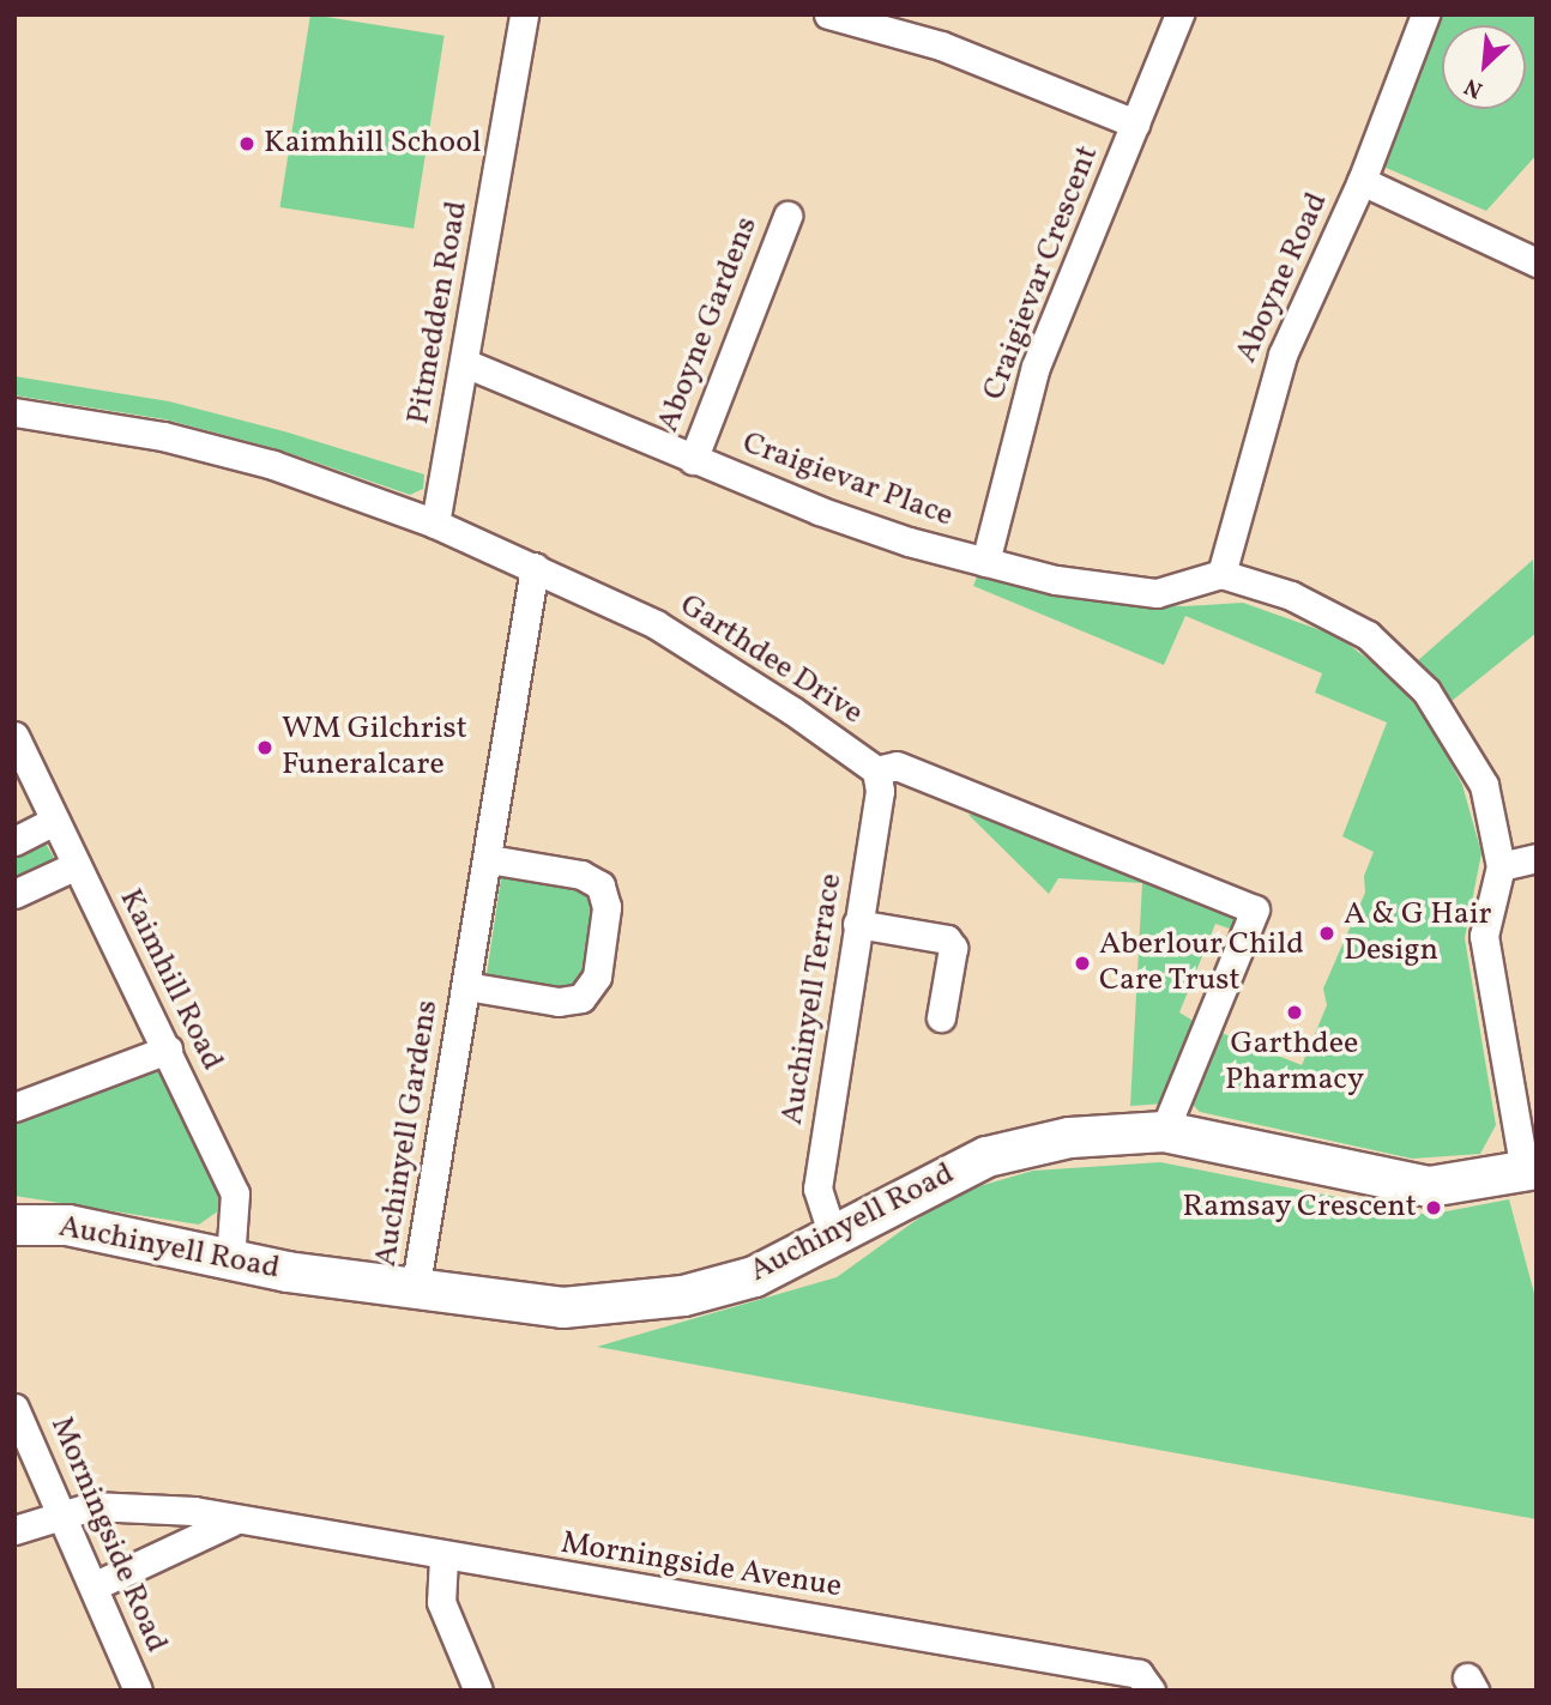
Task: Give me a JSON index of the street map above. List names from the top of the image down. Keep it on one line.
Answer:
{"streets":{"street":["Craigievar Crescent","Aboyne Road","Pitmedden Road","Aboyne Gardens","Craigievar Place","Garthdee Drive","Kaimhill Road","Auchinyell Terrace","Auchinyell Gardens","Auchinyell Road","Morningside Road","Morningside Avenue"]},"crossings":[["Craigievar Crescent","Craigievar Place"],["Aboyne Road","Craigievar Place"],["Pitmedden Road","Craigievar Place"],["Pitmedden Road","Garthdee Drive"],["Aboyne Gardens","Craigievar Place"],["Garthdee Drive","Auchinyell Terrace"],["Garthdee Drive","Auchinyell Gardens"],["Garthdee Drive","Auchinyell Road"],["Kaimhill Road","Auchinyell Road"],["Auchinyell Terrace","Auchinyell Road"],["Auchinyell Gardens","Auchinyell Road"],["Morningside Road","Morningside Avenue"]],"places":["Kaimhill School","WM Gilchrist Funeralcare","A & G Hair Design","Aberlour Child Care Trust","Garthdee Pharmacy","Ramsay Crescent"],"north":"bottom left"}
